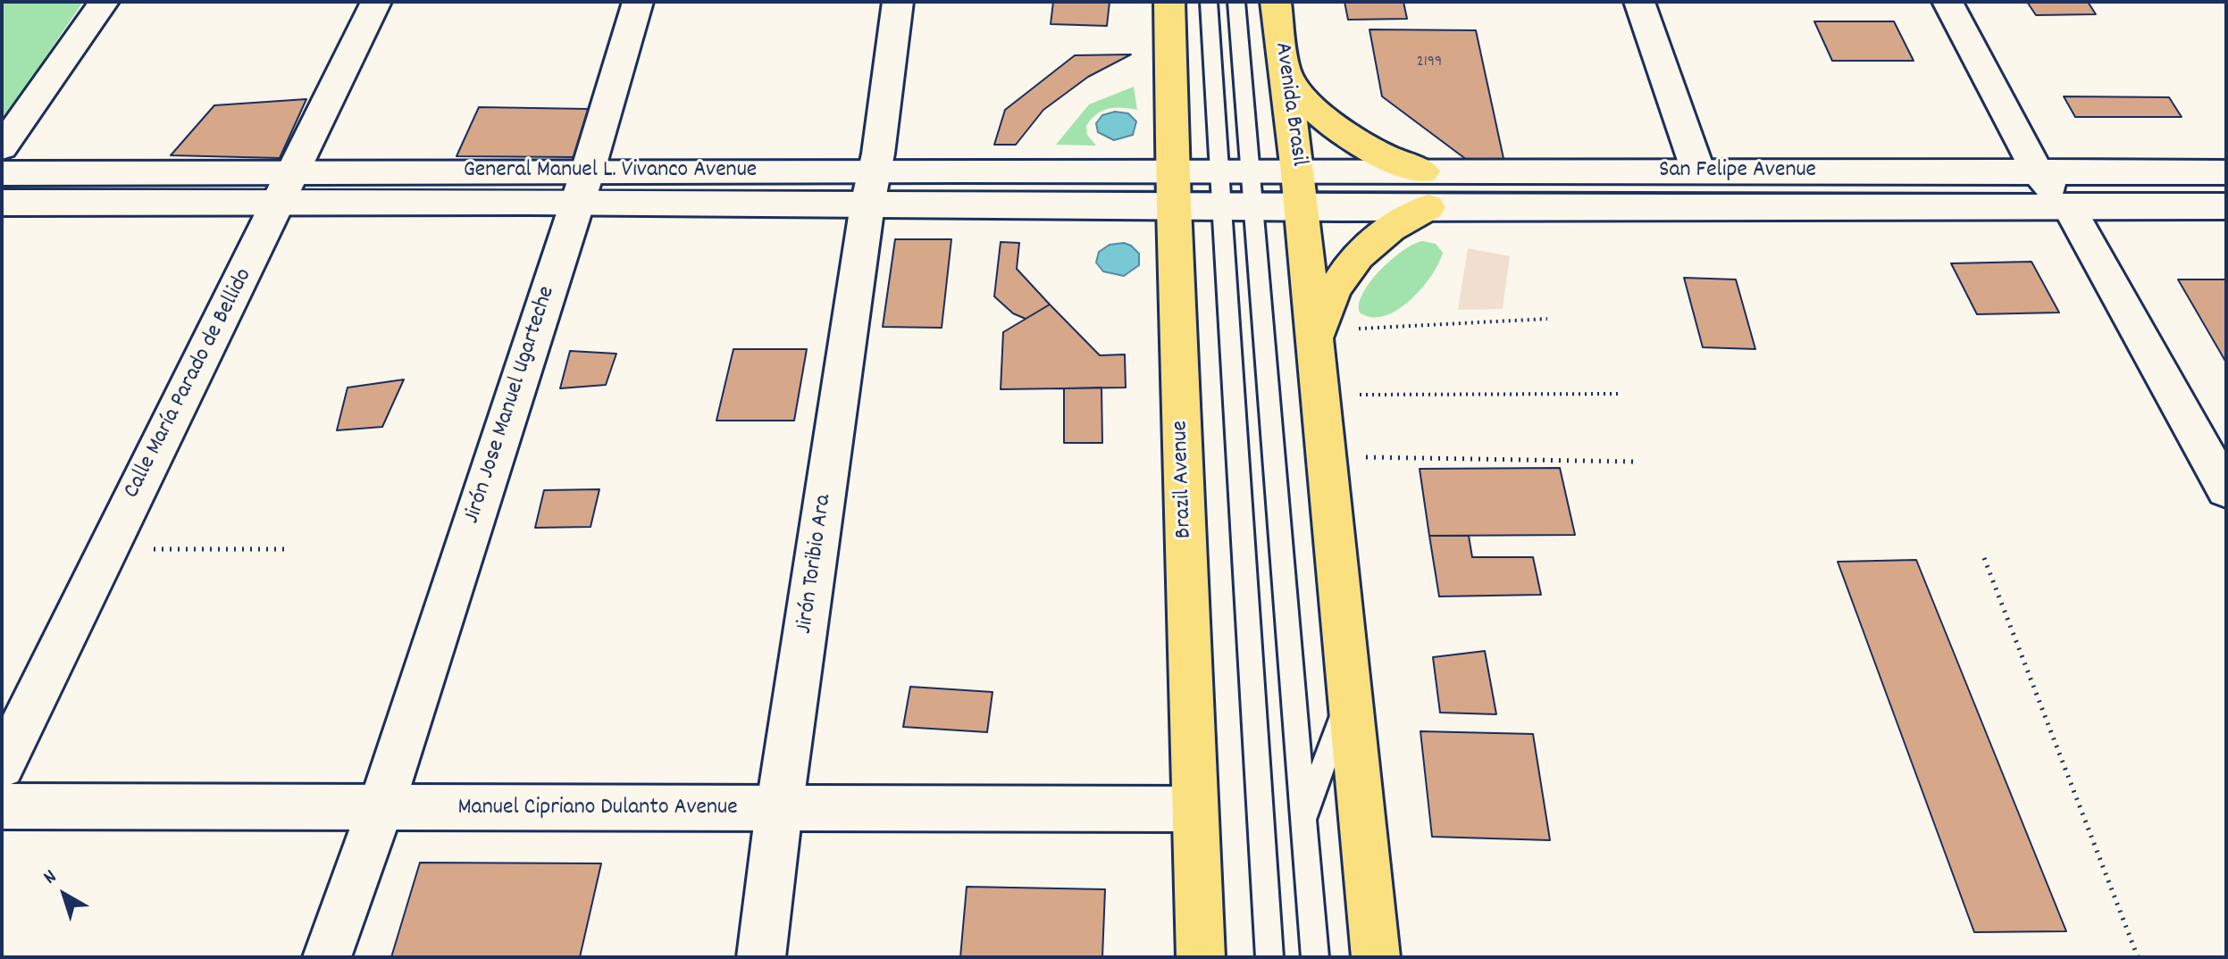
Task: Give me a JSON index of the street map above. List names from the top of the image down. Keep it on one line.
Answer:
{"streets":{"main road":["Avenida Brasil","Brazil Avenue"],"street":["General Manuel L. Vivanco Avenue","San Felipe Avenue","Calle María Parado de Bellido","Jirón Jose Manuel Ugarteche","Jirón Toribio Ara","Manuel Cipriano Dulanto Avenue"]},"crossings":[["Avenida Brasil","San Felipe Avenue"],["General Manuel L. Vivanco Avenue","San Felipe Avenue"],["General Manuel L. Vivanco Avenue","Calle María Parado de Bellido"],["General Manuel L. Vivanco Avenue","Jirón Jose Manuel Ugarteche"],["General Manuel L. Vivanco Avenue","Brazil Avenue"],["General Manuel L. Vivanco Avenue","Jirón Toribio Ara"],["San Felipe Avenue","Brazil Avenue"],["Jirón Jose Manuel Ugarteche","Manuel Cipriano Dulanto Avenue"],["Brazil Avenue","Manuel Cipriano Dulanto Avenue"],["Jirón Toribio Ara","Manuel Cipriano Dulanto Avenue"]],"house_numbers":["2199"],"north":"top left"}
